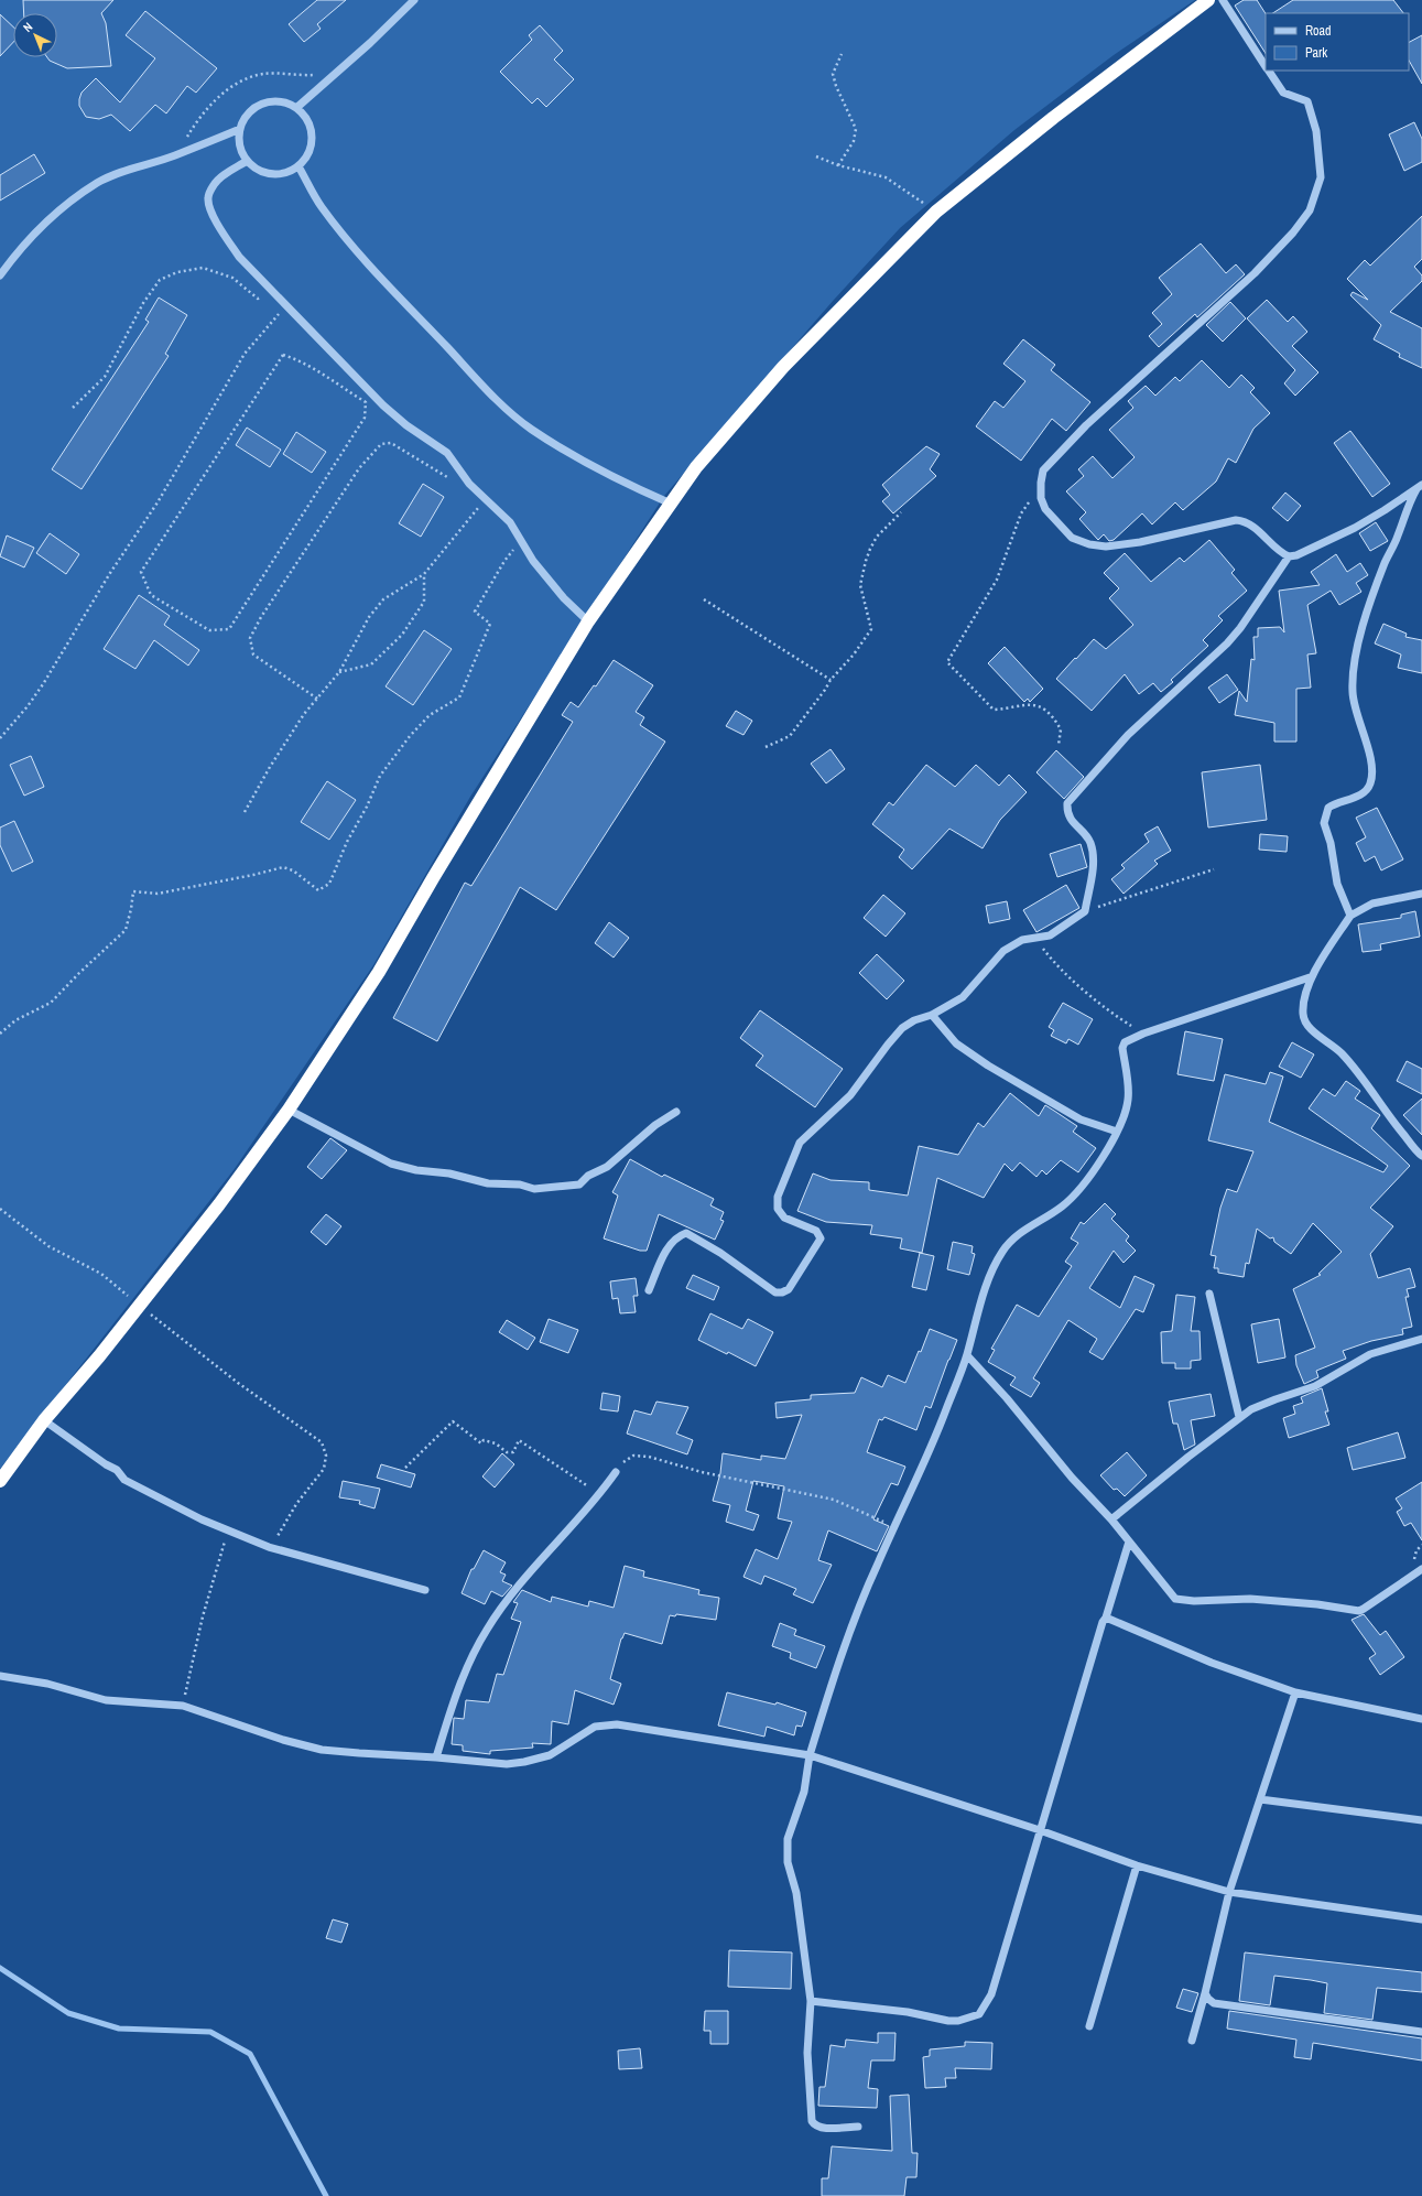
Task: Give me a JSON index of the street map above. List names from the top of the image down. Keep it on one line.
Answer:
{"legend":["Road","Park"],"north":"top left"}
